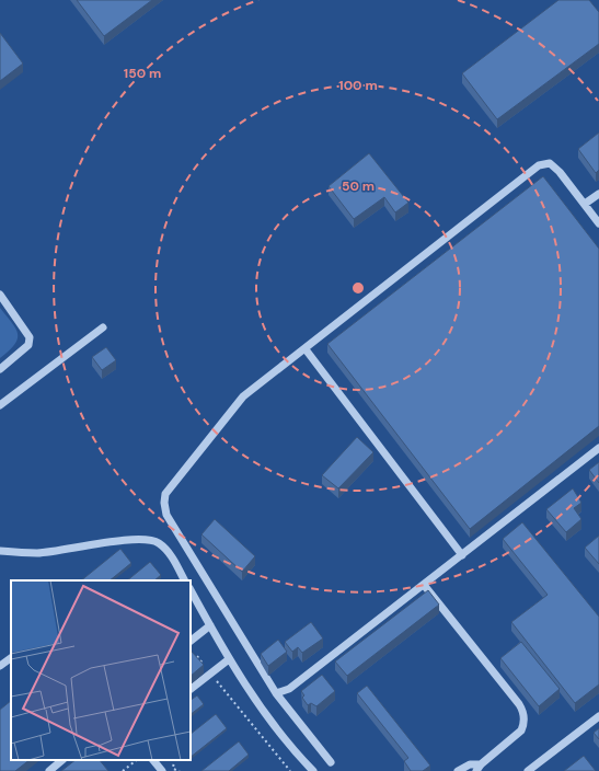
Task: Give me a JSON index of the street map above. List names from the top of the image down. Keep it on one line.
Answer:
{"rings":["150 m","100 m","50 m"]}
